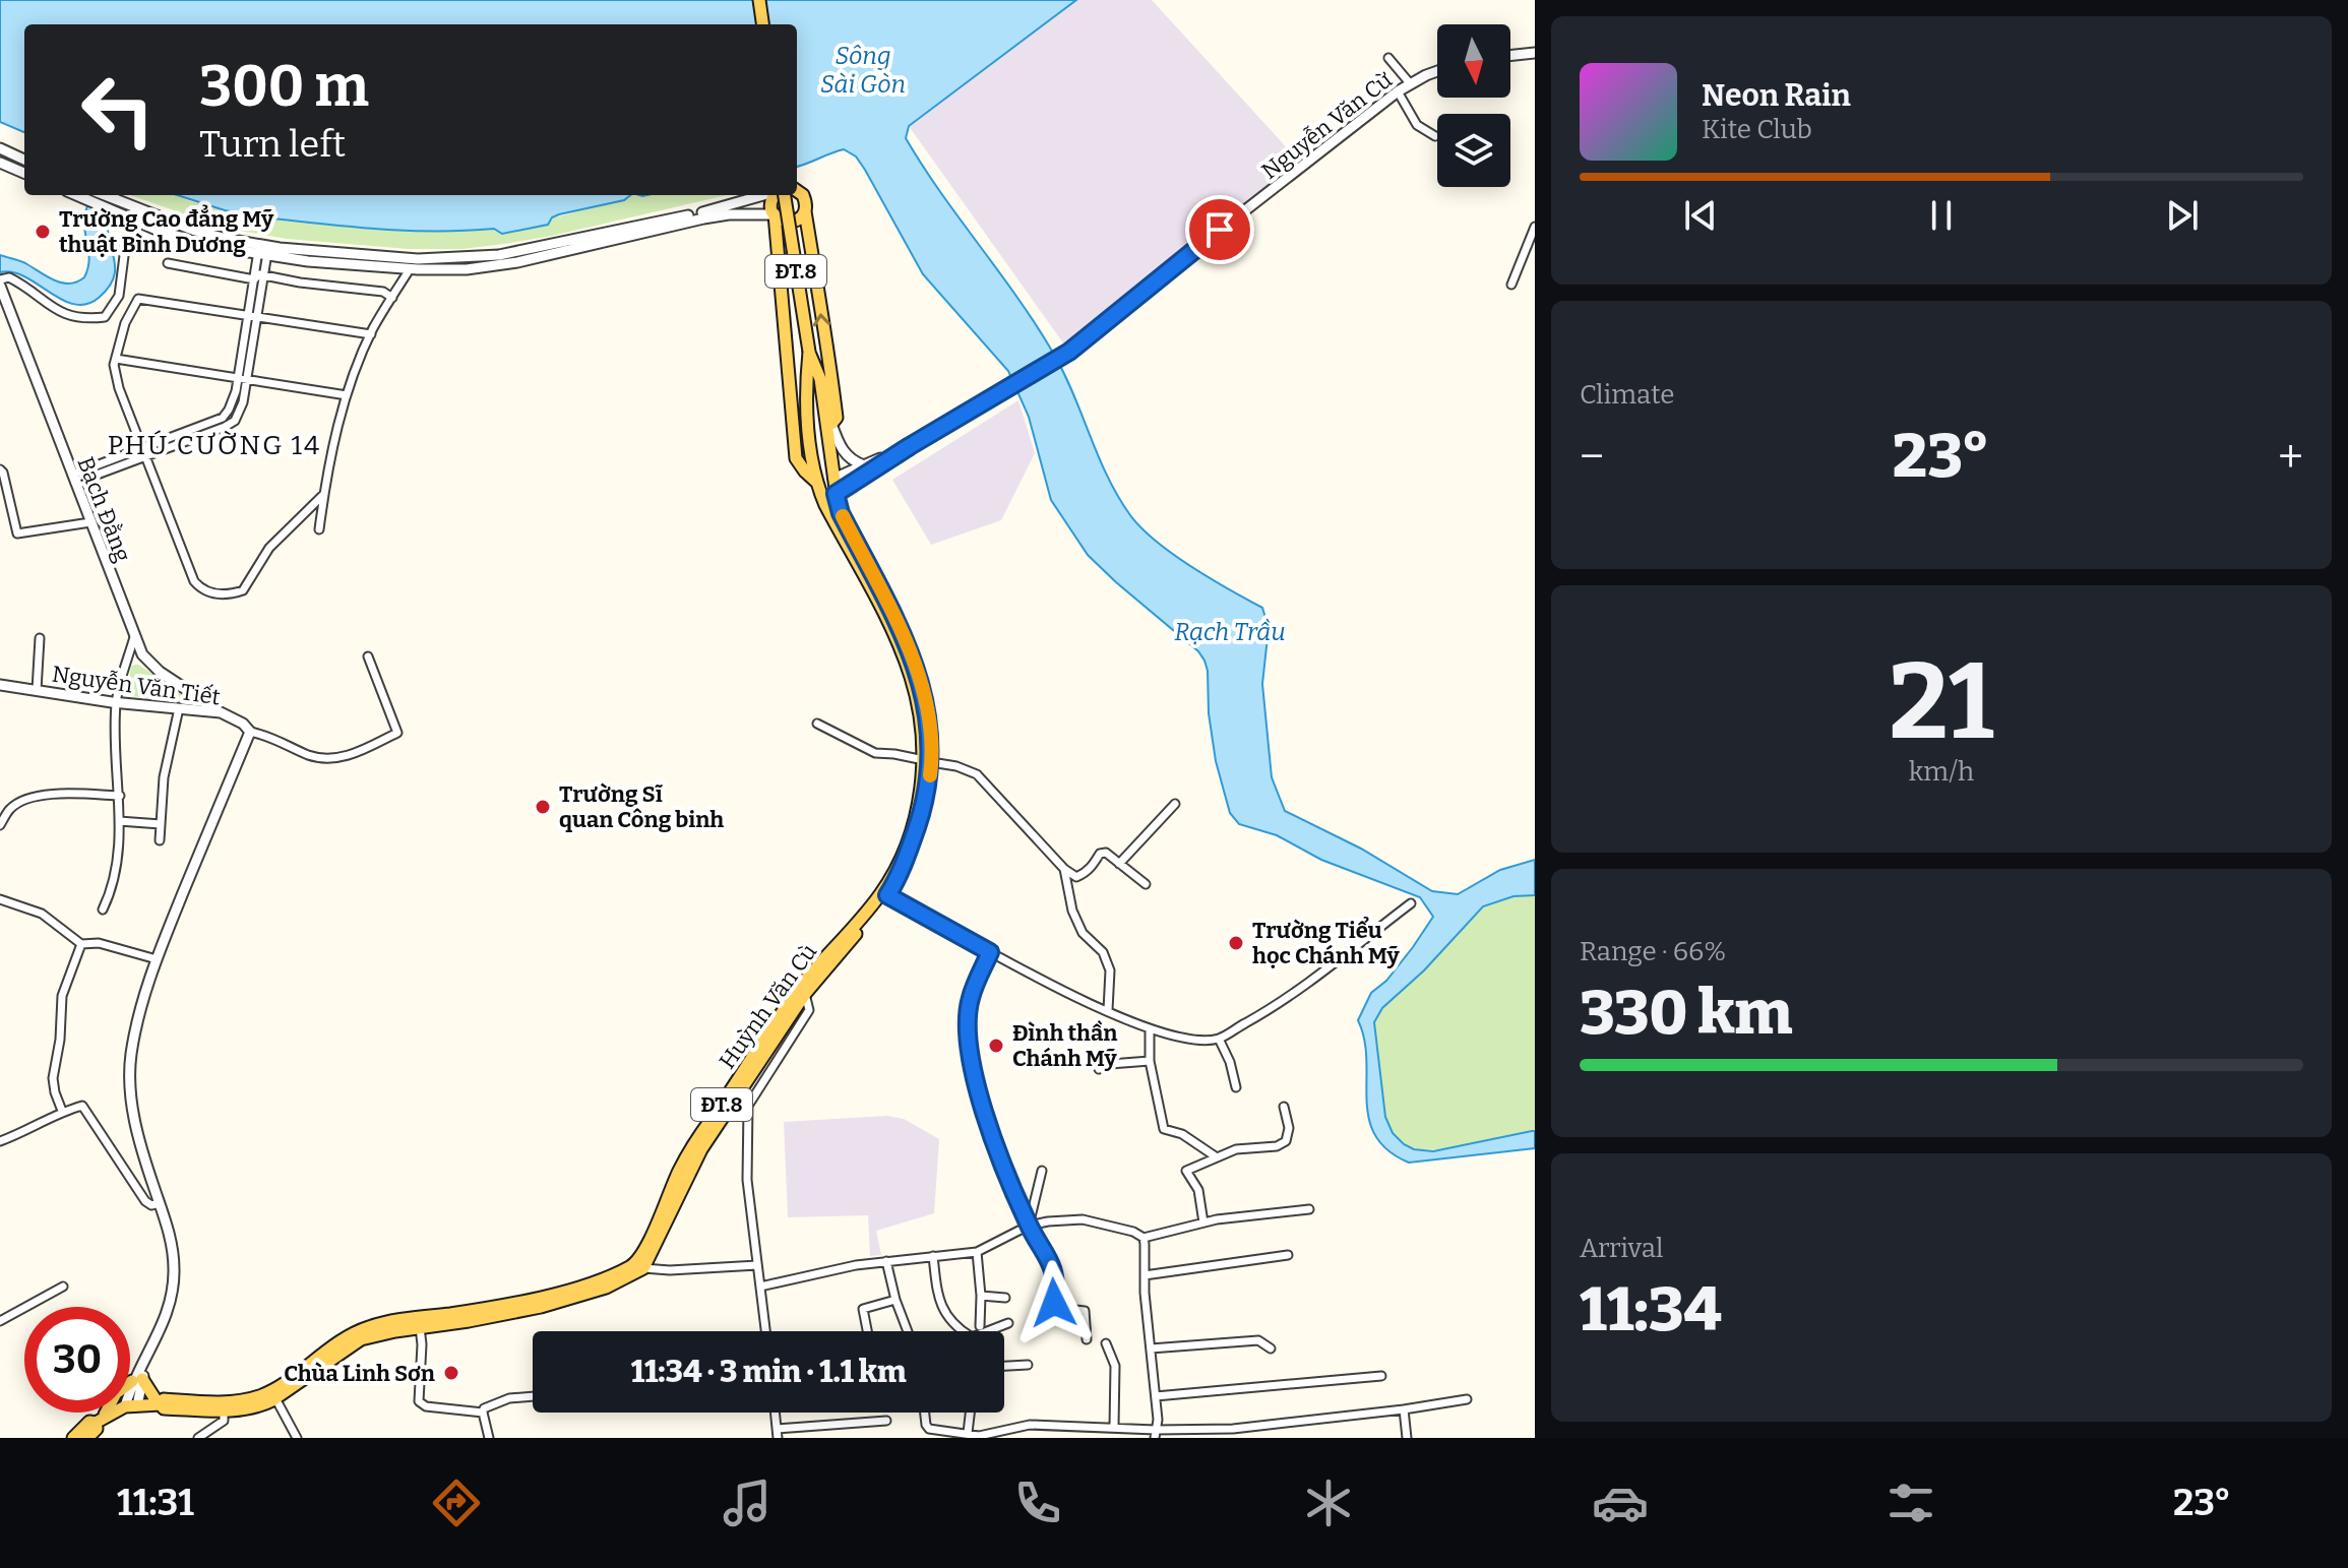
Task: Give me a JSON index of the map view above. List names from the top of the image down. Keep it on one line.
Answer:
{"streets":{"main road":["ĐT.8","Huỳnh Văn Cù"],"street":["Nguyễn Văn Cừ","Bạch Đằng","Nguyễn Văn Tiết"]},"crossings":[["Nguyễn Văn Cừ","ĐT.8"],["Bạch Đằng","Nguyễn Văn Tiết"]],"districts":["PHÚ CƯỜNG 14"],"water":["Sông Sài Gòn","Rạch Trầu"],"places":["Trường Cao đẳng Mỹ thuật Bình Dương","Trường Sĩ quan Công binh","Trường Tiểu học Chánh Mỹ","Đình thần Chánh Mỹ","Chùa Linh Sơn"],"north":"bottom","page":{"turn":["300 m","Turn left"],"song":["Neon Rain","Kite Club"],"tile":["Climate",["21","km/h"],["Range · 66%","330 km"],["Arrival","11:34"]],"heat":["−","23°","+"],"limit":"30","trip":"11:34 · 3 min · 1.1 km","tabs":["11:31","23°"]}}
